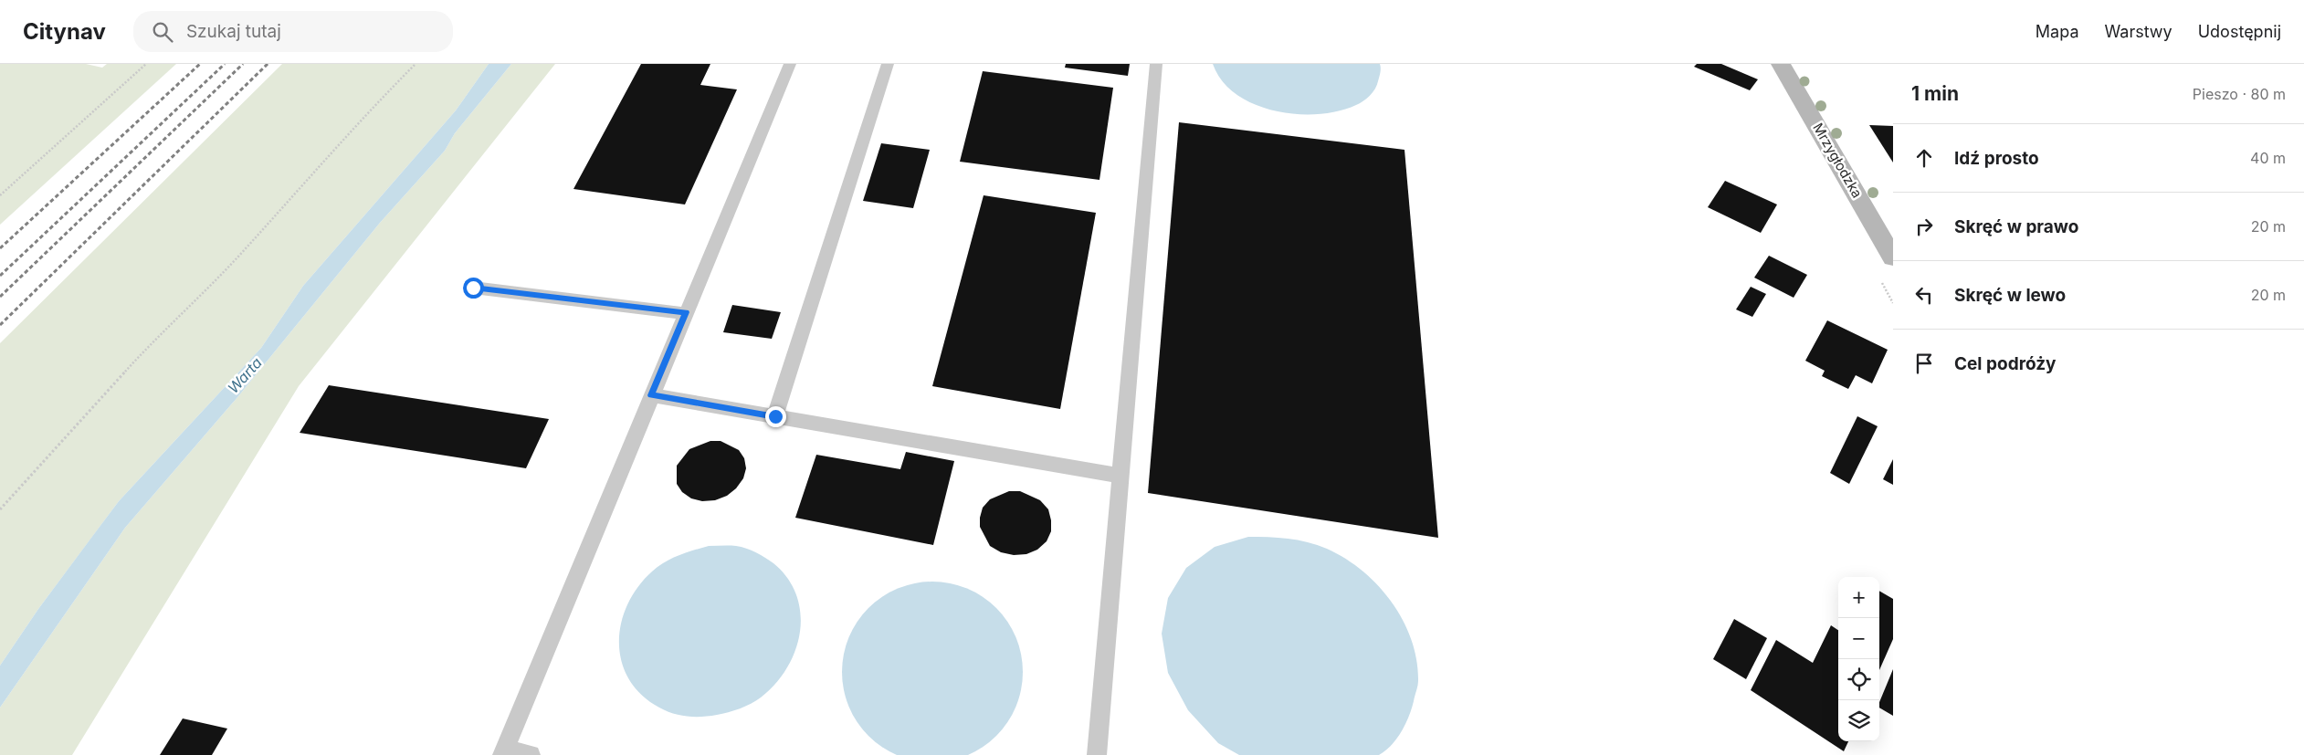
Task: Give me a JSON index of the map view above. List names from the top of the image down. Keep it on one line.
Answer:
{"streets":{"street":["Mrzygłodzka"]},"water":["Warta"],"page":{"header":"Citynav","search":"Szukaj tutaj","nav":["Mapa","Warstwy","Udostępnij"],"heading":["1 min","Pieszo · 80 m"],"list":[["Idź prosto","40 m"],["Skręć w prawo","20 m"],["Skręć w lewo","20 m"],"Cel podróży"],"map_buttons":["+","−"]}}
